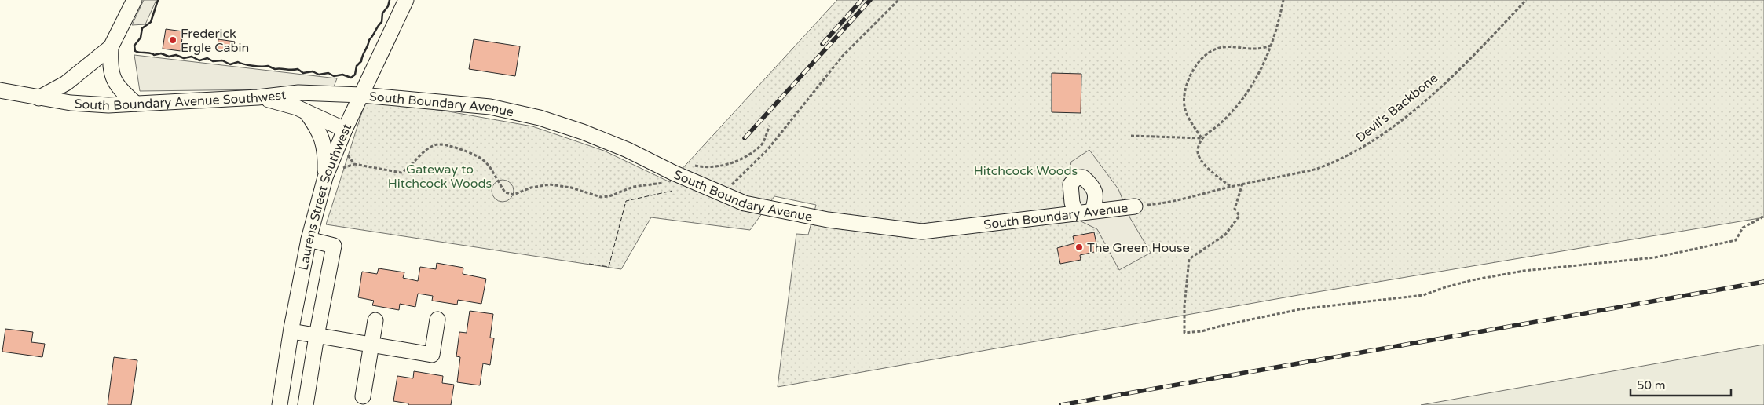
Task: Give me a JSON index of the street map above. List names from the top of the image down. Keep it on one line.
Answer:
{"streets":{"street":["South Boundary Avenue Southwest","South Boundary Avenue","Laurens Street Southwest"],"path":["Devil's Backbone"]},"crossings":[["South Boundary Avenue Southwest","South Boundary Avenue"],["South Boundary Avenue Southwest","Laurens Street Southwest"],["South Boundary Avenue","Devil's Backbone"],["South Boundary Avenue","Laurens Street Southwest"]],"parks":["Gateway to Hitchcock Woods","Hitchcock Woods"],"places":["Frederick Ergle Cabin","The Green House"],"scale_bar":"50 m"}
